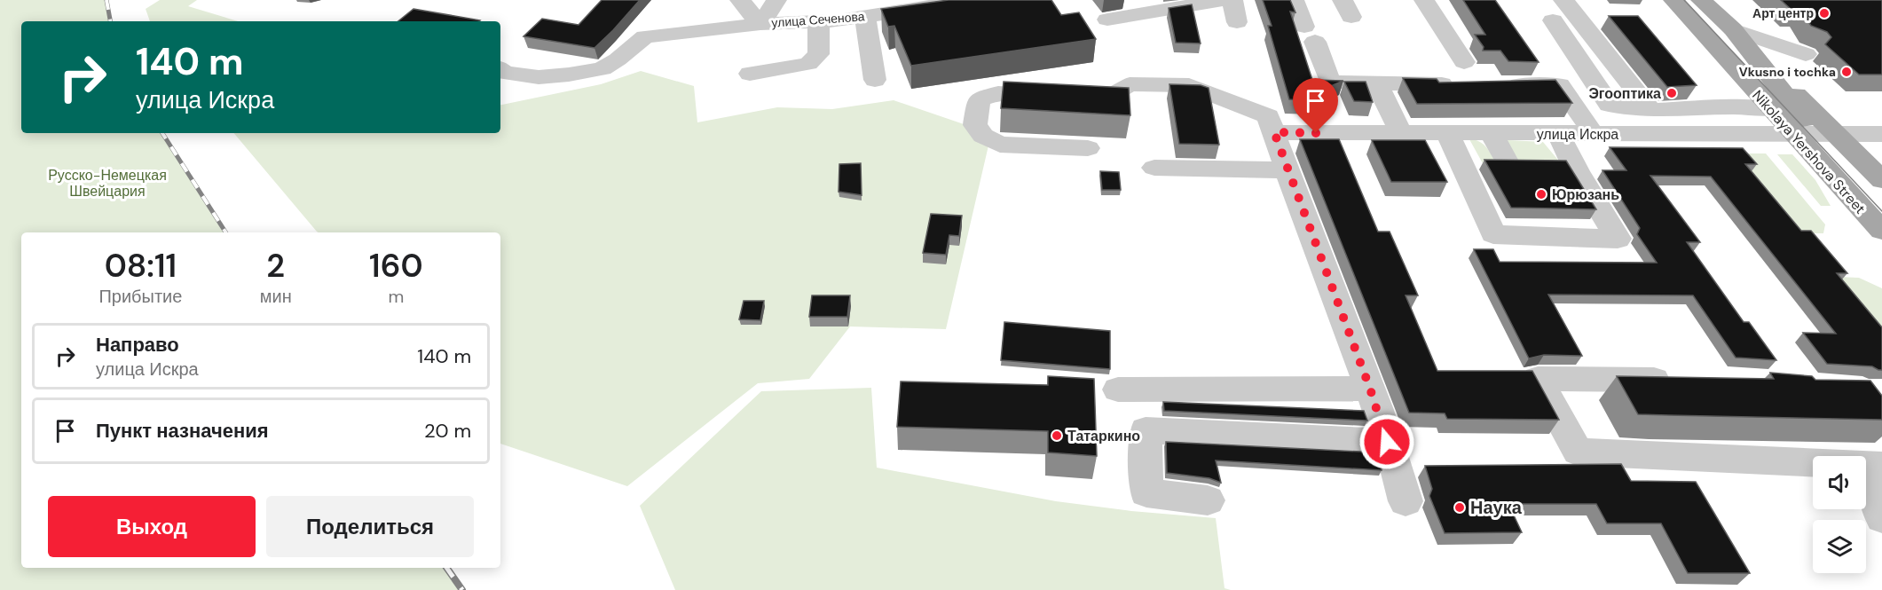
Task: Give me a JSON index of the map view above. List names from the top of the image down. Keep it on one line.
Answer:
{"streets":{"main road":["Nikolaya Yershova Street"],"street":["улица Сеченова","улица Искра"]},"crossings":[["улица Искра","Nikolaya Yershova Street"]],"parks":["Русско-Немецкая Швейцария"],"places":["Арт центр","Vkusno i tochka","Эгооптика","Юрюзань","Татаркино","Наука"],"page":{"turn":["140 m","улица Искра"],"eta":["08:11","Прибытие","2","мин","160","m"],"list":[{"name":"Направо","note":"улица Искра","value":"140 m"},{"name":"Пункт назначения","value":"20 m"}],"buttons":["Выход","Поделиться"]}}
